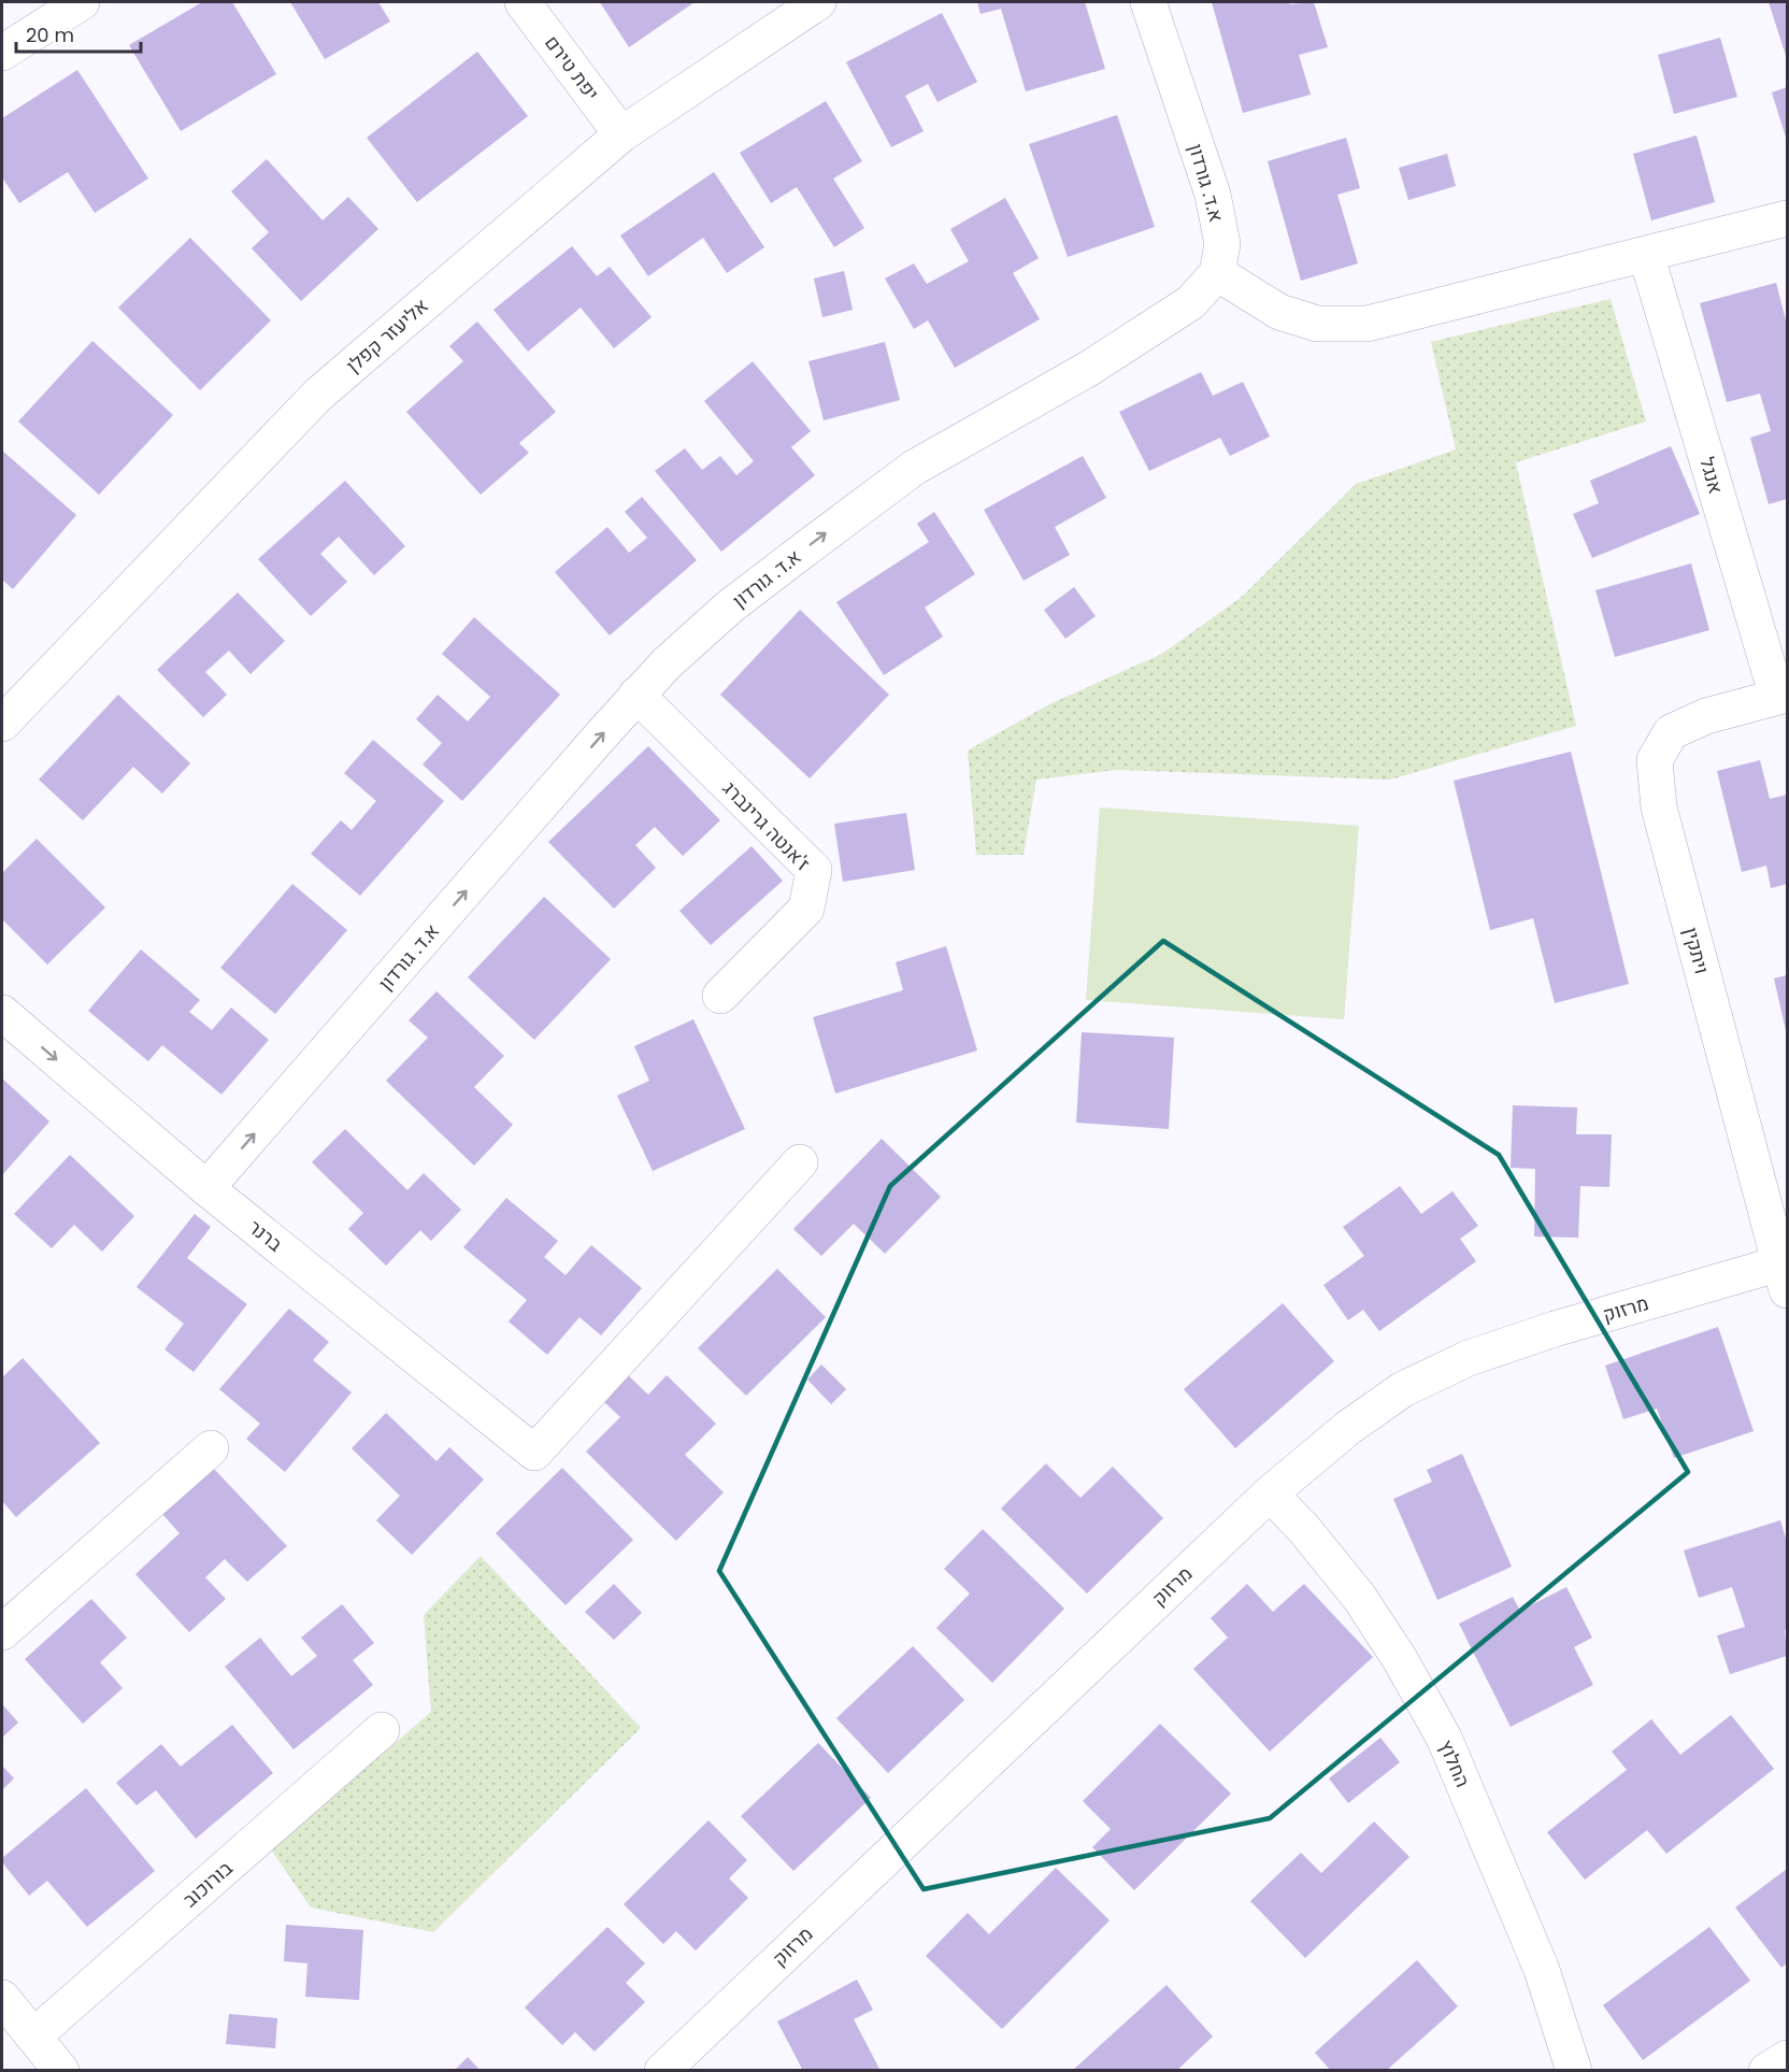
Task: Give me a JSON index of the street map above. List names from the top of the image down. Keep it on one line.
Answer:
{"streets":{"street":["יפת טירם","א.ד. גורדון","אליעזר קפלן","אנגל","ז'אנטה גרינברג","ויתקין","ברנר","מרזוק","החלוץ","בורוכוב"]},"crossings":[["יפת טירם","אליעזר קפלן"],["א.ד. גורדון","ז'אנטה גרינברג"],["א.ד. גורדון","ברנר"],["אנגל","ויתקין"],["ויתקין","מרזוק"],["מרזוק","החלוץ"]],"one_way":["א.ד. גורדון"],"scale_bar":"20 m"}
